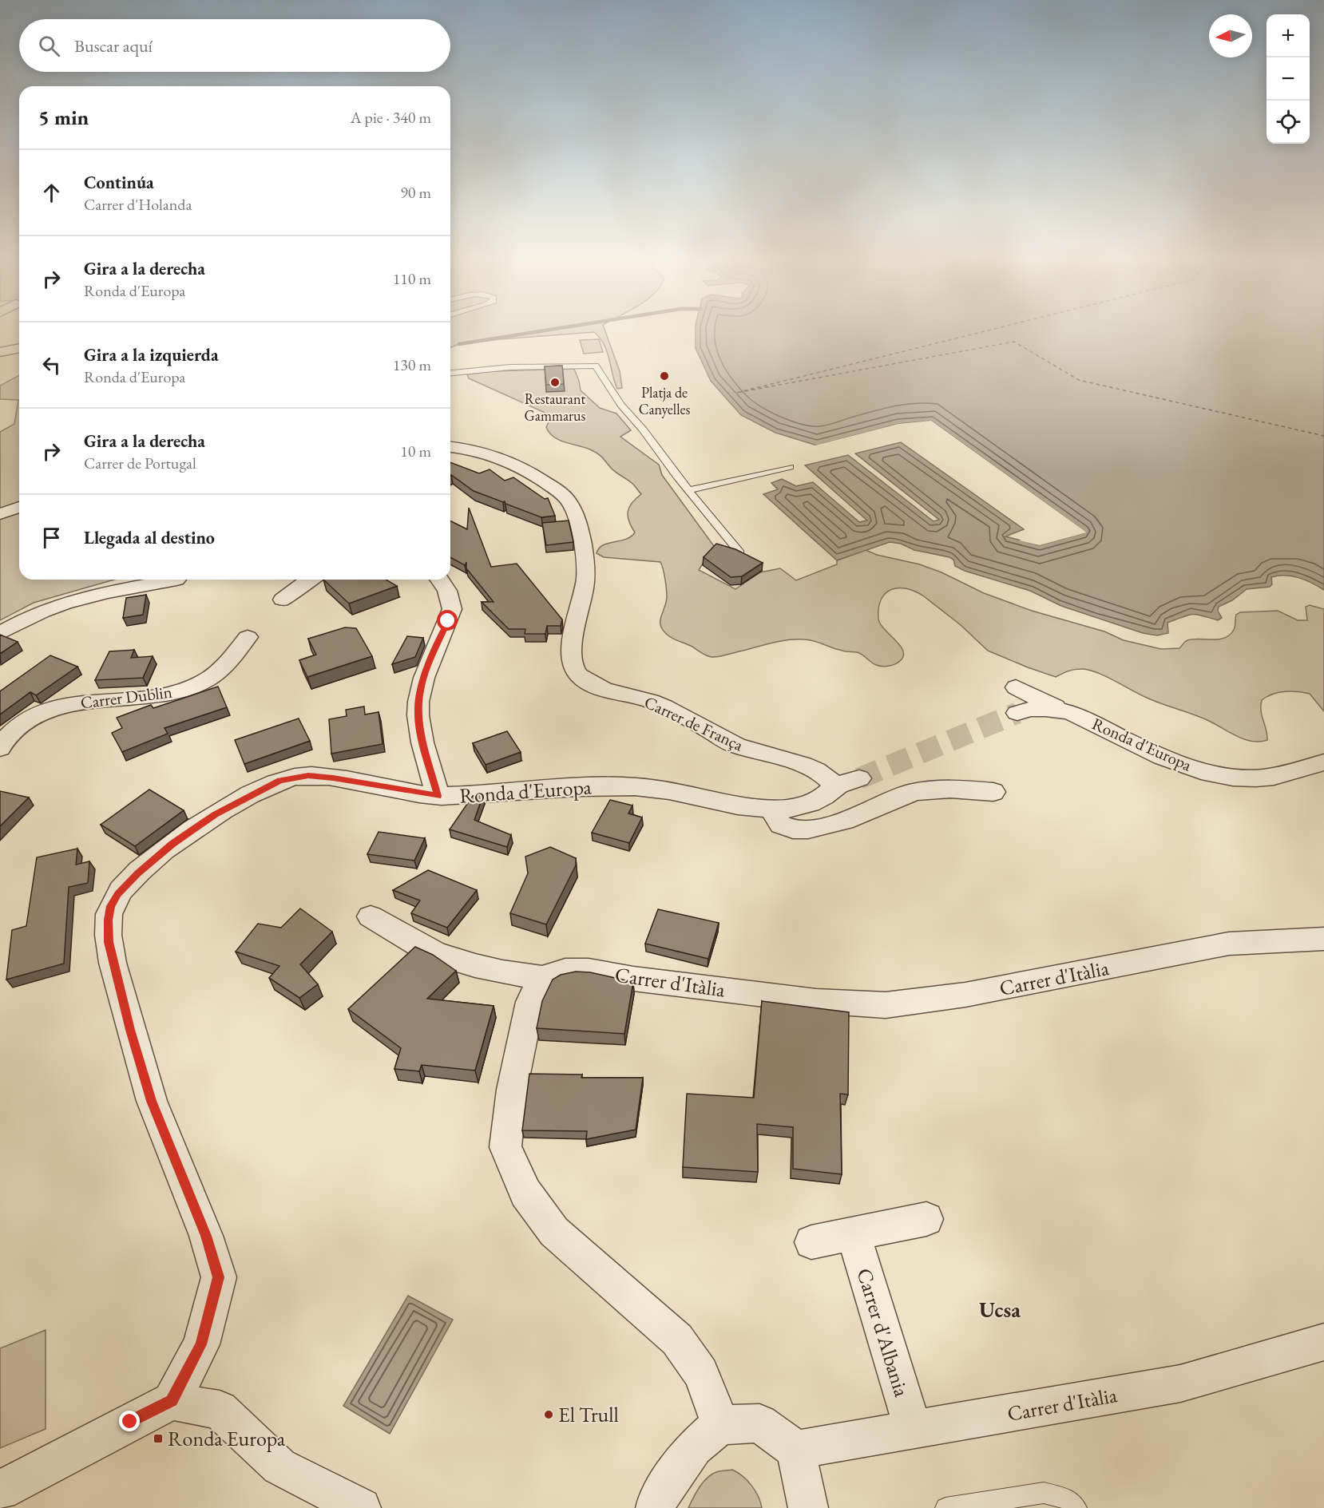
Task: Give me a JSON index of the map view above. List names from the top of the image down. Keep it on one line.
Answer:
{"streets":{"street":["Carrer Dublin","Carrer de França","Ronda d'Europa","Carrer d'Itàlia","Carrer d'Albania"]},"crossings":[["Carrer de França","Ronda d'Europa"],["Carrer d'Itàlia","Carrer d'Albania"]],"districts":["Ucsa"],"places":{"other":["Platja de Canyelles","Restaurant Gammarus","El Trull"],"transit":["Ronda Europa"]},"north":"left","page":{"map_buttons":["+","−"],"search":"Buscar aquí","heading":["5 min","A pie · 340 m"],"list":[["Continúa","Carrer d'Holanda","90 m"],["Gira a la derecha","Ronda d'Europa","110 m"],["Gira a la izquierda","Ronda d'Europa","130 m"],["Gira a la derecha","Carrer de Portugal","10 m"],"Llegada al destino"]}}
